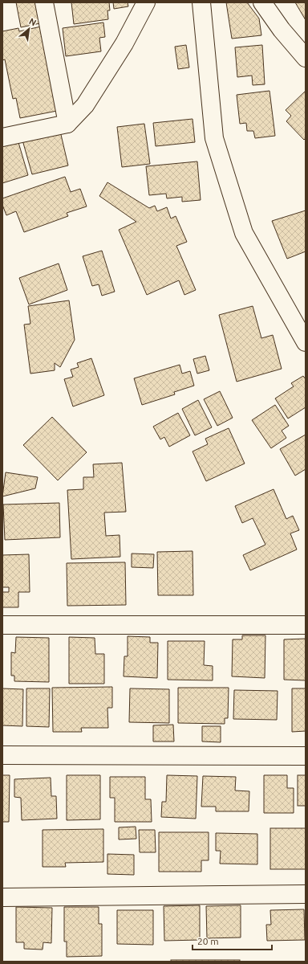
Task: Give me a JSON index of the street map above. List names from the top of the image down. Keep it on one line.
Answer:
{"scale_bar":"20 m","north":"top right"}
